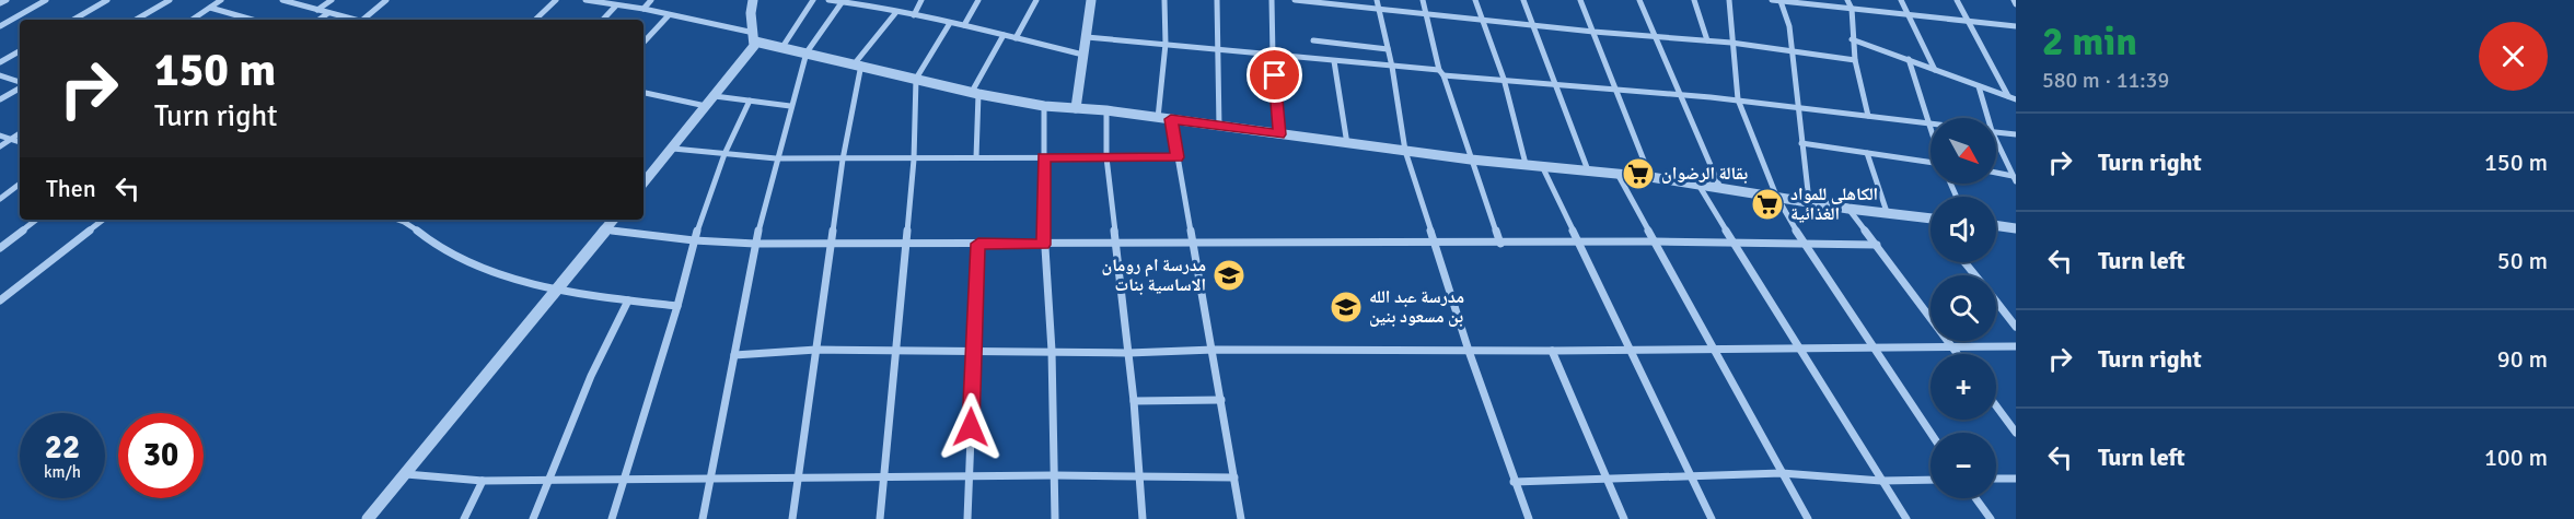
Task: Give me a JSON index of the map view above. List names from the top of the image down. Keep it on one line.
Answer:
{"places":{"supermarket":["بقالة الرضوان","الكاهلي للمواد الغذائية"],"school or university":["مدرسة ام رومان الاساسية بنات","مدرسة عبد الله بن مسعود بنين"]},"north":"bottom right","page":{"heading":["2 min","580 m · 11:39"],"turn":["150 m","Turn right"],"list":[{"name":"Turn right","value":"150 m"},{"name":"Turn left","value":"50 m"},{"name":"Turn right","value":"90 m"},{"name":"Turn left","value":"100 m"}],"map_buttons":["+","−"],"then":"Then","speed":"22 km/h","limit":"30"}}
